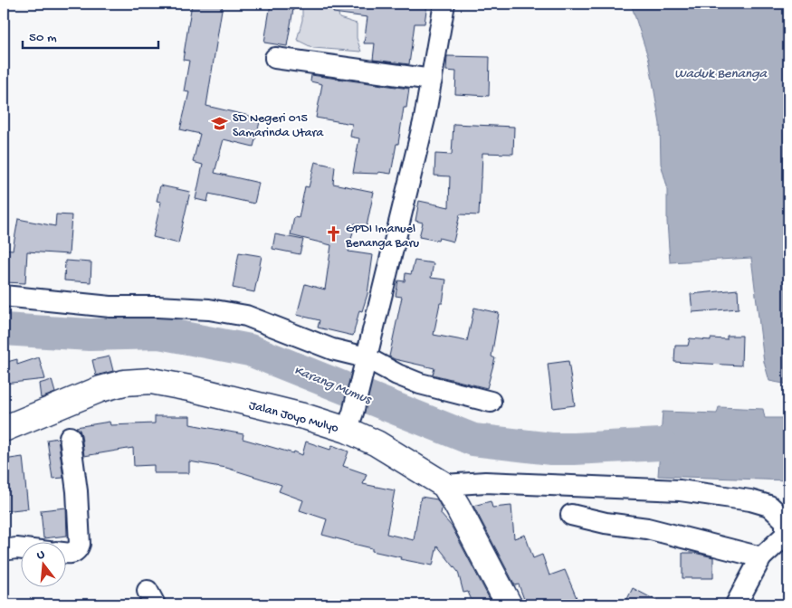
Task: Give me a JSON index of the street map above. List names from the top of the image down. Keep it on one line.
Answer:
{"streets":{"main road":["Jalan Joyo Mulyo"]},"water":["Waduk Benanga","Karang Mumus"],"places":{"school or university":["SD Negeri 015 Samarinda Utara"],"church":["GPDI Imanuel Benanga Baru"]},"scale_bar":"50 m","north":"top"}
